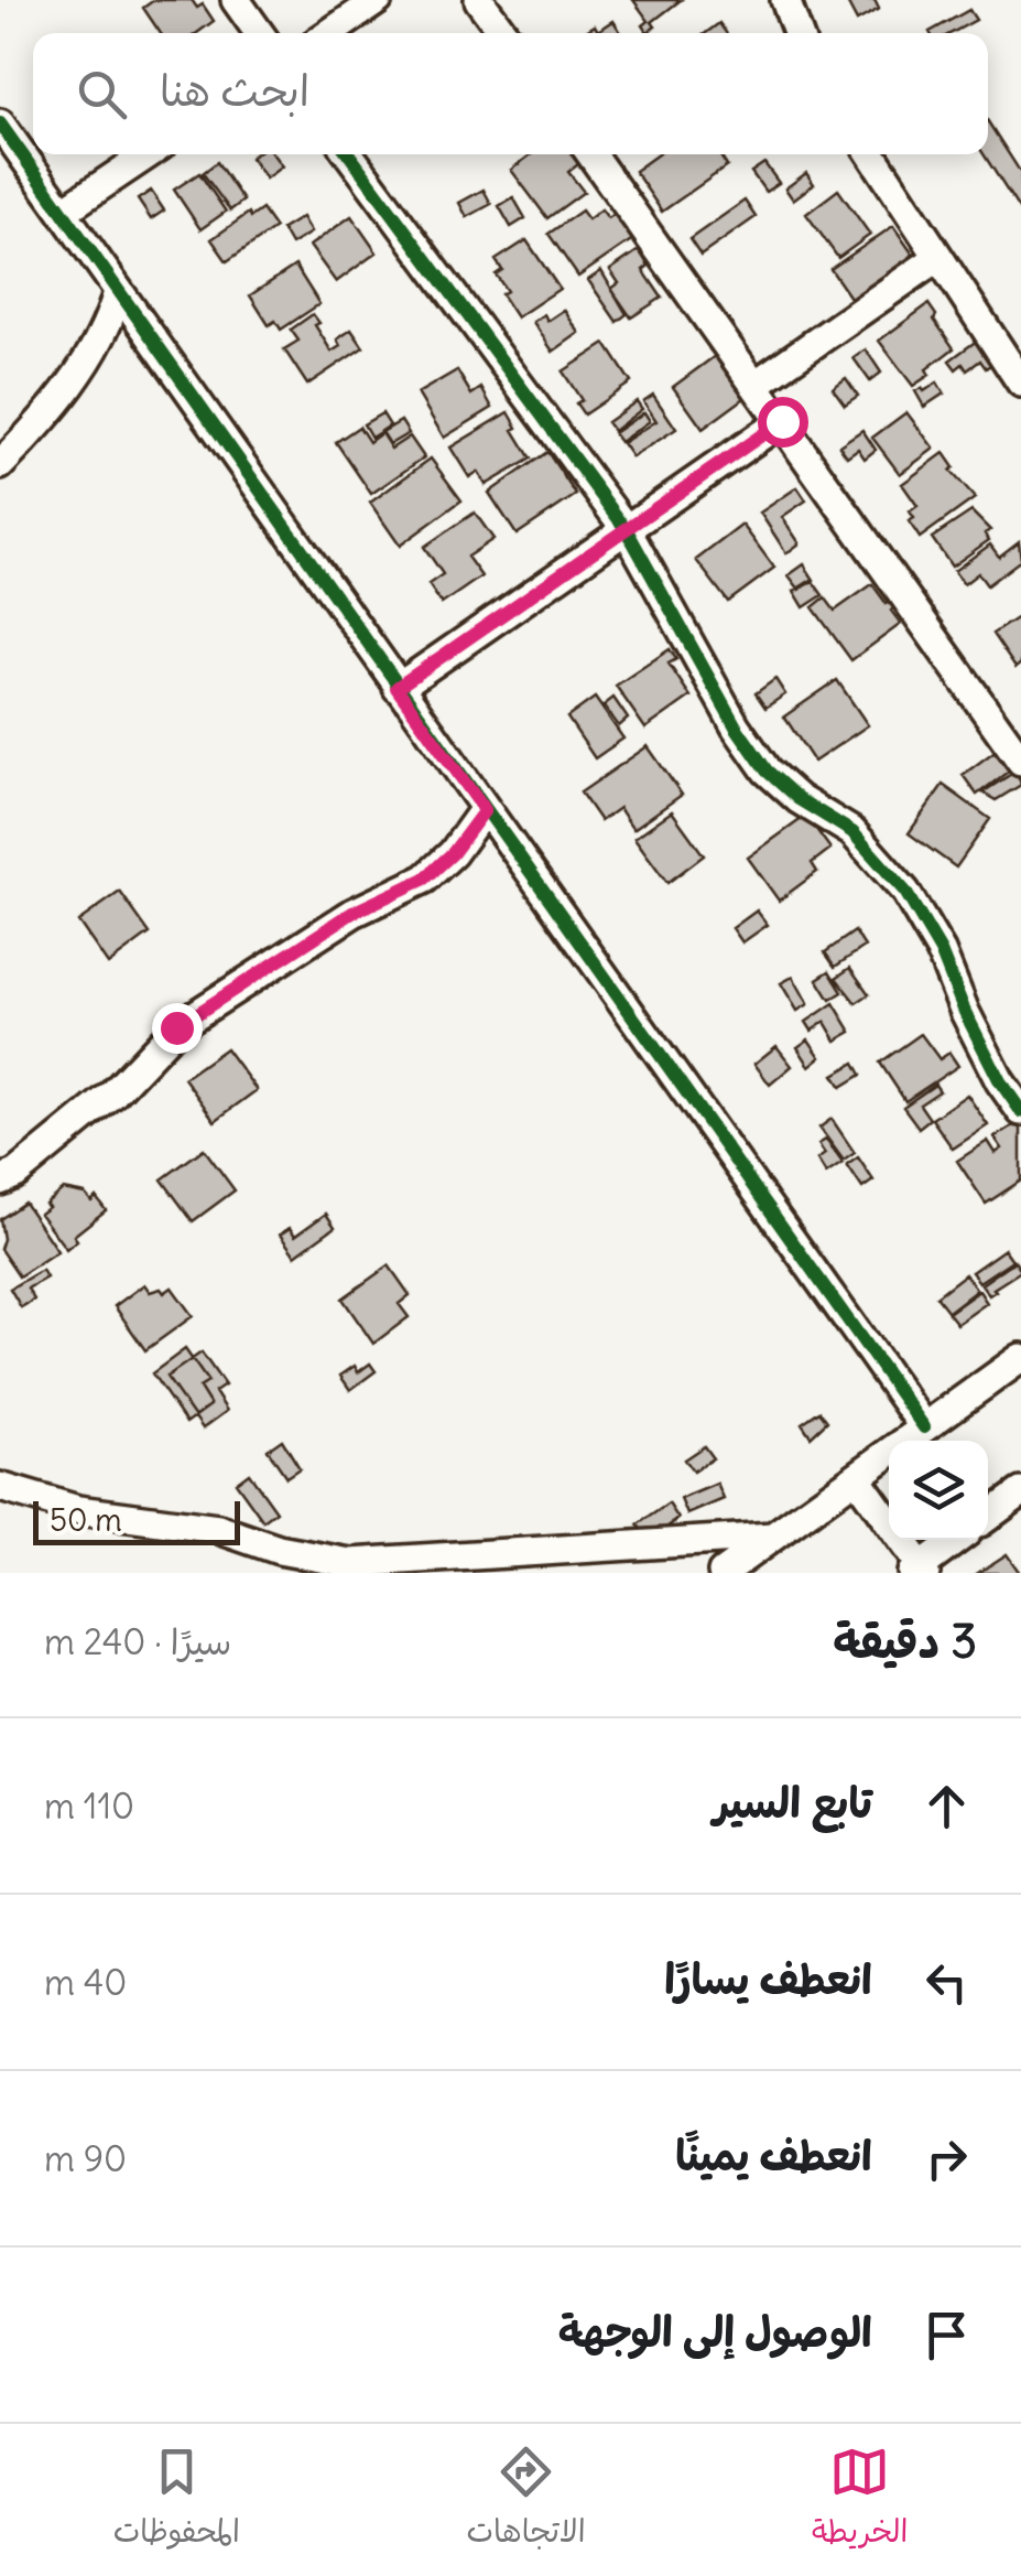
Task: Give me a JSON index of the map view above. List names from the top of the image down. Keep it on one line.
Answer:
{"scale_bar":"50 m","page":{"search":"ابحث هنا","scale":"50 m","heading":["3 دقيقة","سيرًا · 240 m"],"list":[["تابع السير","110 m"],["انعطف يسارًا","40 m"],["انعطف يمينًا","90 m"],"الوصول إلى الوجهة"],"nav":["الخريطة","الاتجاهات","المحفوظات"]}}
